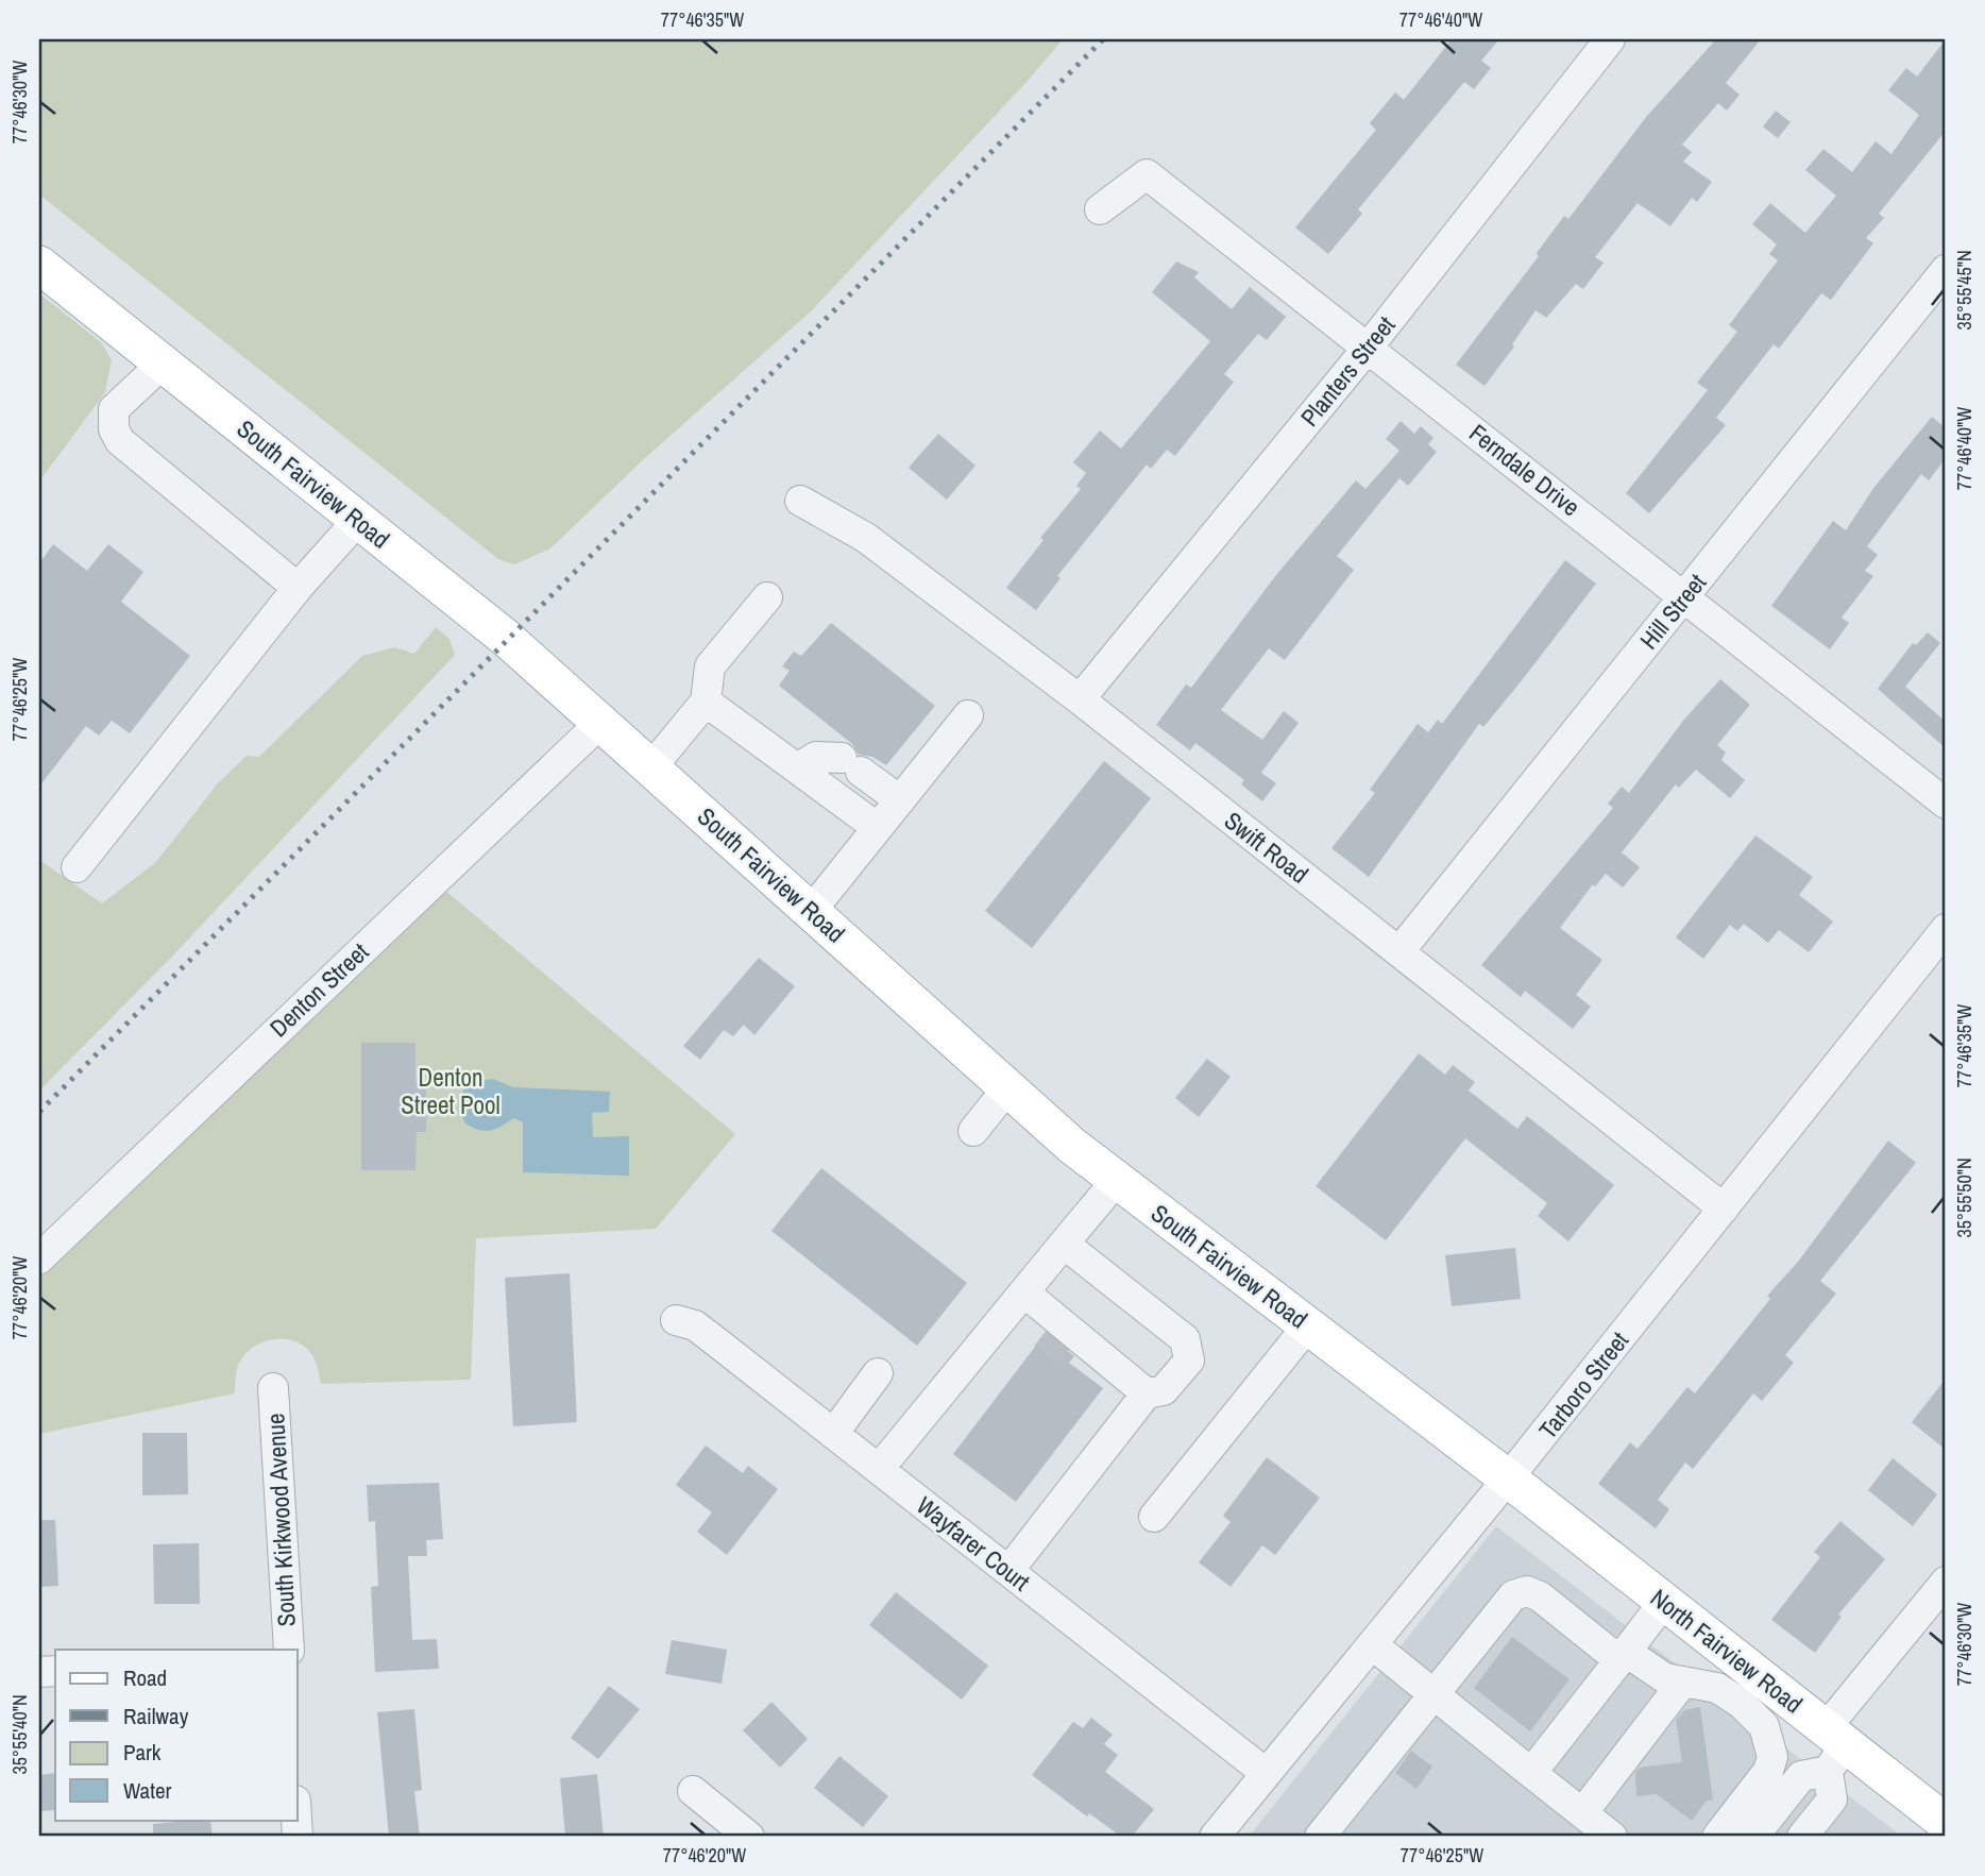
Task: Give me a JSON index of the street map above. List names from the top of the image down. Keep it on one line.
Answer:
{"streets":{"main road":["South Fairview Road","North Fairview Road"],"street":["Planters Street","Ferndale Drive","Hill Street","Swift Road","Denton Street","Tarboro Street","South Kirkwood Avenue","Wayfarer Court"]},"crossings":[["Planters Street","Ferndale Drive"],["Planters Street","Swift Road"],["Ferndale Drive","Hill Street"],["South Fairview Road","Denton Street"],["South Fairview Road","Tarboro Street"],["South Fairview Road","North Fairview Road"],["Hill Street","Swift Road"],["Swift Road","Tarboro Street"],["Tarboro Street","Wayfarer Court"],["Tarboro Street","North Fairview Road"]],"parks":["Denton Street Pool"],"legend":["Road","Railway","Park","Water"],"coordinates":["77°46'35\"W","77°46'40\"W","77°46'30\"W","35°55'45\"N","77°46'25\"W","35°55'50\"N","77°46'20\"W","35°55'40\"N"]}
